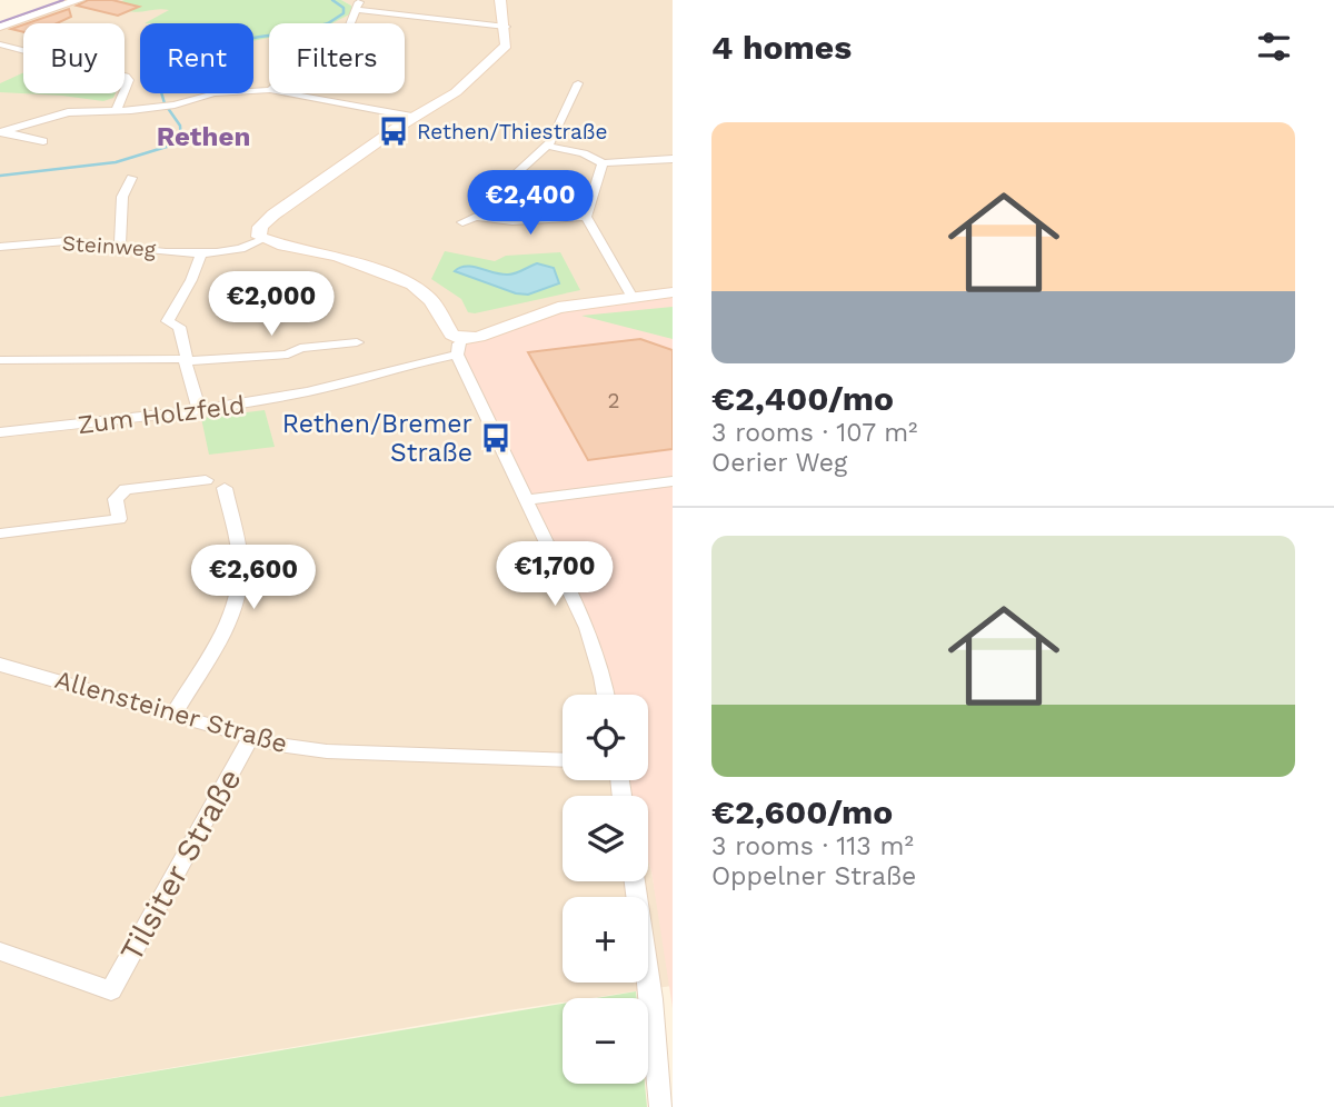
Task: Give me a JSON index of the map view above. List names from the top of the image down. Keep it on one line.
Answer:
{"streets":{"street":["Steinweg","Zum Holzfeld","Allensteiner Straße","Tilsiter Straße"]},"crossings":[["Allensteiner Straße","Tilsiter Straße"]],"districts":["Rethen"],"places":{"bus stop":["Rethen/Thiestraße","Rethen/Bremer Straße"]},"house_numbers":["2"],"page":{"heading":"4 homes","chip":["Buy","Rent","Filters"],"list":[{"name":"€2,400/mo","note":"3 rooms · 107 m² · Oerier Weg"},{"name":"€2,600/mo","note":"3 rooms · 113 m² · Oppelner Straße"}],"price":["€2,400","€2,000","€1,700","€2,600"],"map_buttons":["+","−"]}}
